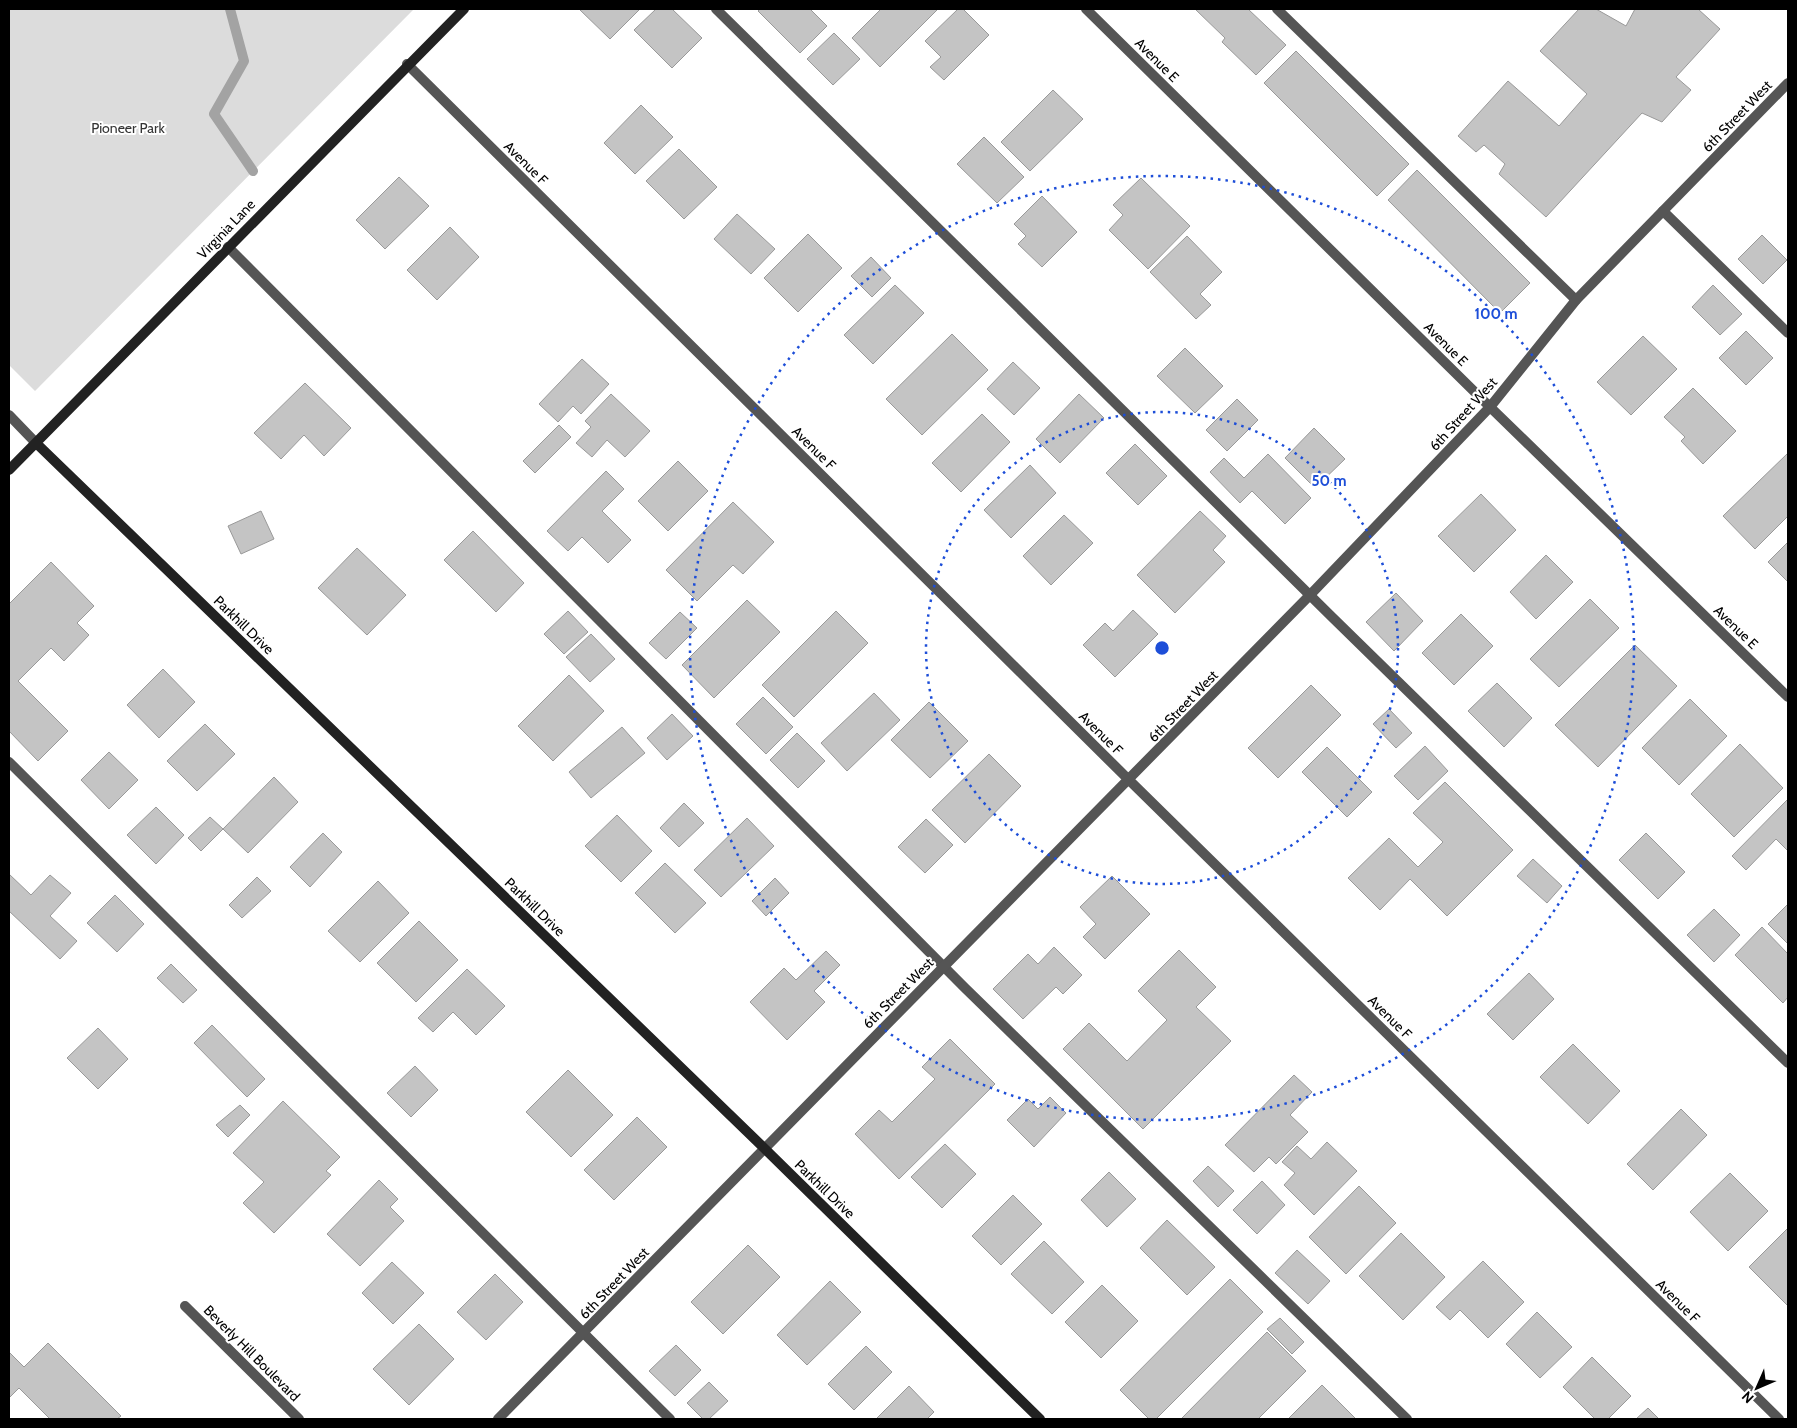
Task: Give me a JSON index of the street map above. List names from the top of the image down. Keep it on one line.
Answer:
{"streets":{"street":["Avenue E","6th Street West","Avenue F","Virginia Lane","Parkhill Drive","Beverly Hill Boulevard"]},"crossings":[["Avenue E","6th Street West"],["6th Street West","Avenue F"],["6th Street West","Parkhill Drive"],["Avenue F","Virginia Lane"],["Virginia Lane","Parkhill Drive"]],"parks":["Pioneer Park"],"north":"bottom left","rings":["100 m","50 m"]}
